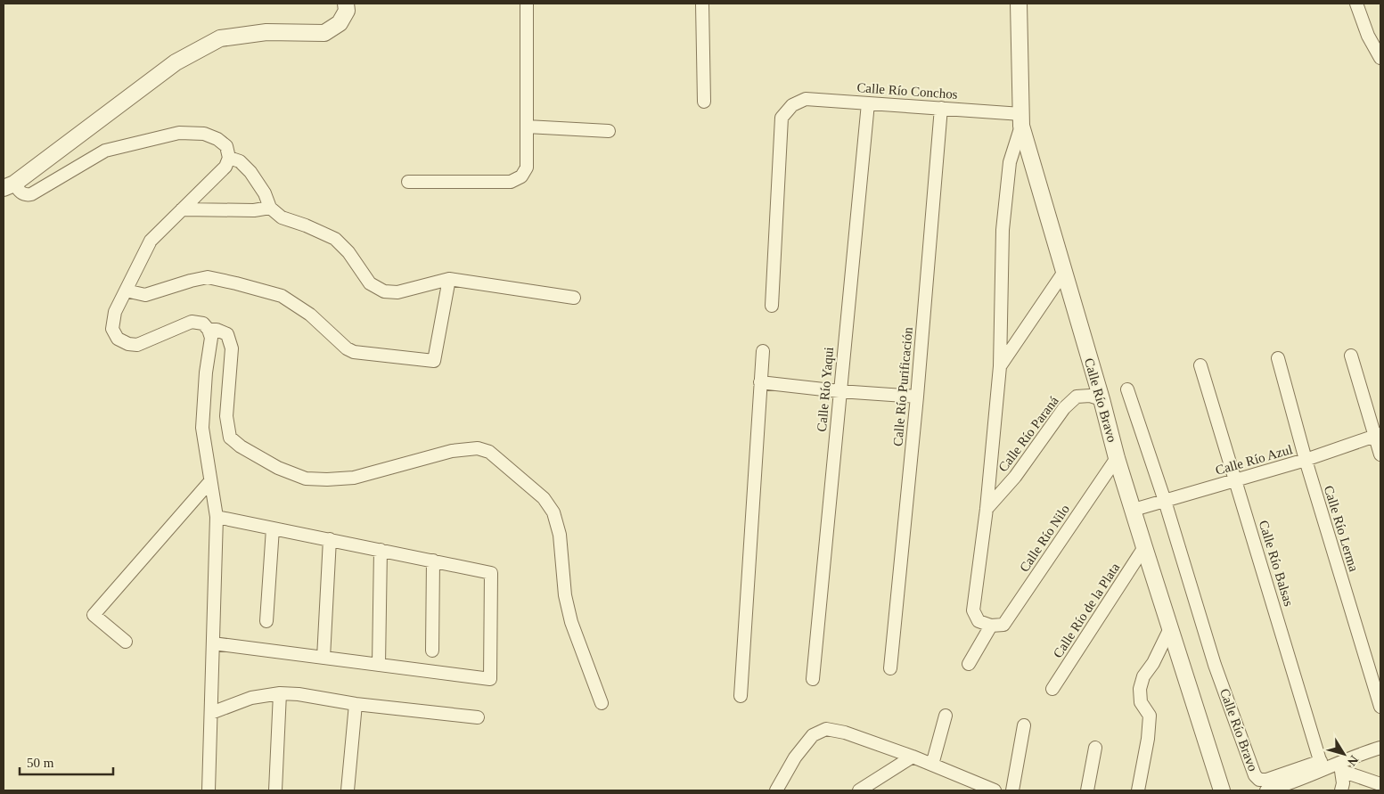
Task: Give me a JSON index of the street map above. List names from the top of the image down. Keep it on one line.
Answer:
{"streets":{"street":["Calle Río Conchos","Calle Río Purificación","Calle Río Yaqui","Calle Río Bravo","Calle Río Paraná","Calle Río Azul","Calle Río Lerma","Calle Río Nilo","Calle Río Balsas","Calle Río de la Plata"]},"crossings":[["Calle Río Conchos","Calle Río Purificación"],["Calle Río Conchos","Calle Río Yaqui"],["Calle Río Conchos","Calle Río Bravo"],["Calle Río Bravo","Calle Río Paraná"],["Calle Río Bravo","Calle Río Azul"],["Calle Río Bravo","Calle Río Nilo"],["Calle Río Bravo","Calle Río Balsas"],["Calle Río Bravo","Calle Río de la Plata"],["Calle Río Azul","Calle Río Lerma"],["Calle Río Azul","Calle Río Balsas"]],"scale_bar":"50 m","north":"bottom right"}
